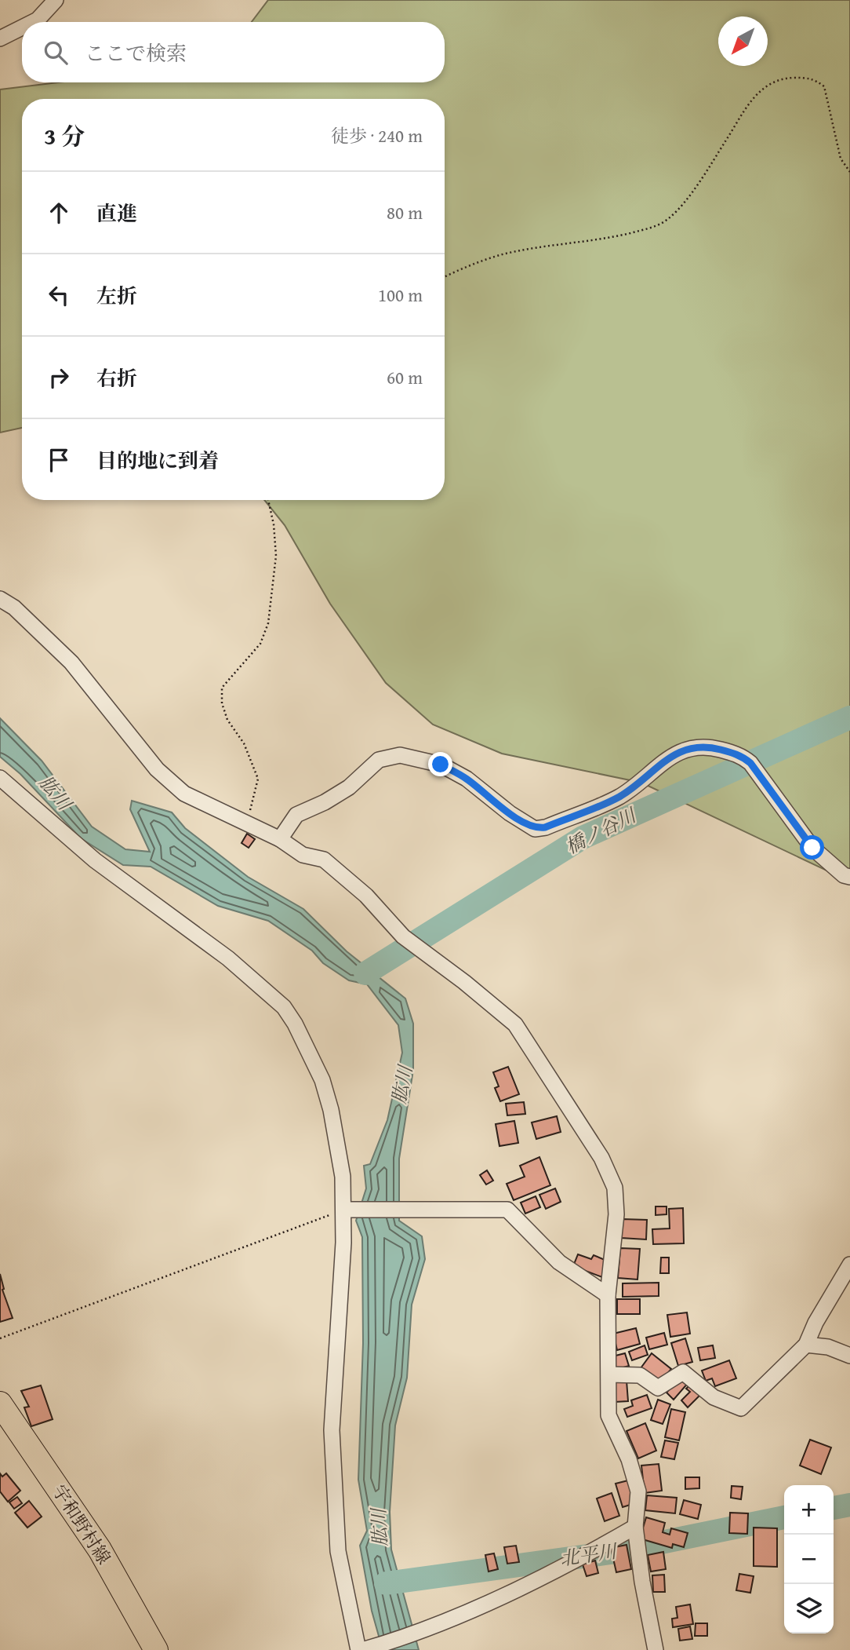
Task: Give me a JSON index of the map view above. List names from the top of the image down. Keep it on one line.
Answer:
{"streets":{"main road":["宇和野村線"]},"water":["肱川","橋ノ谷川","北平川"],"north":"bottom left","page":{"search":"ここで検索","heading":["3 分","徒歩 · 240 m"],"list":[["直進","80 m"],["左折","100 m"],["右折","60 m"],"目的地に到着"],"map_buttons":["+","−"]}}
